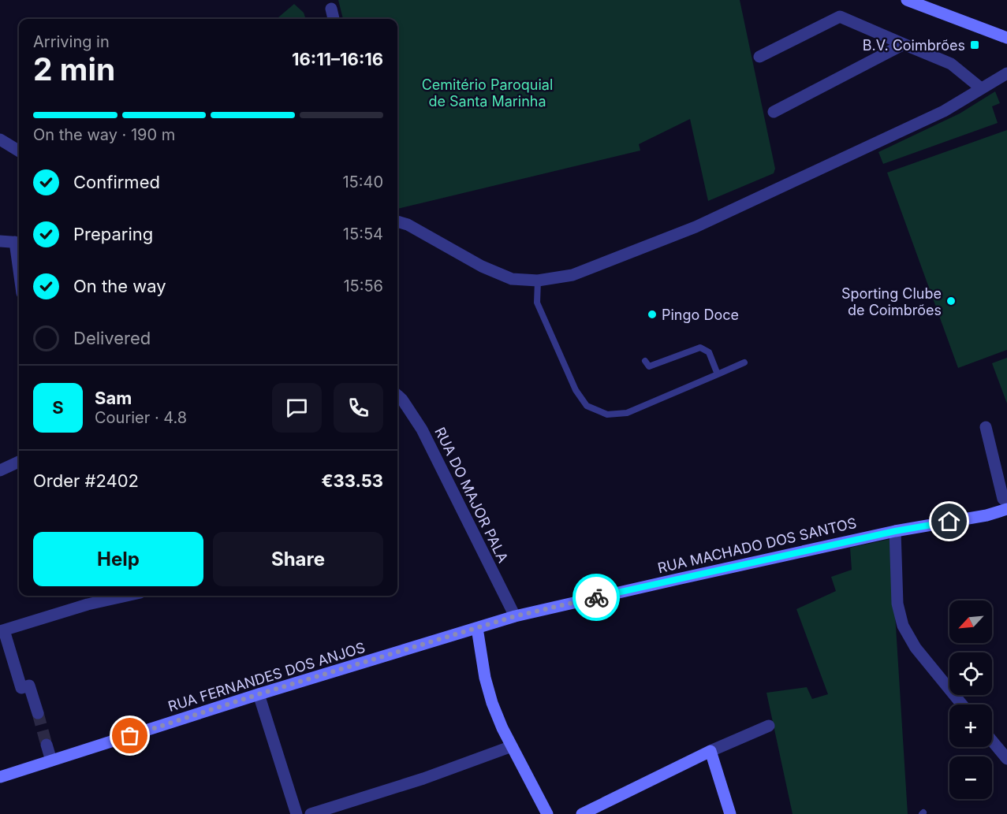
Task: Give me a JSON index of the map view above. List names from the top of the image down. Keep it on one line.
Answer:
{"streets":{"street":["RUA DO MAJOR PALA","RUA MACHADO DOS SANTOS","RUA FERNANDES DOS ANJOS"]},"crossings":[["RUA DO MAJOR PALA","RUA MACHADO DOS SANTOS"],["RUA DO MAJOR PALA","RUA FERNANDES DOS ANJOS"],["RUA MACHADO DOS SANTOS","RUA FERNANDES DOS ANJOS"]],"parks":["Cemitério Paroquial de Santa Marinha"],"places":{"transit":["B.V. Coimbrões"],"other":["Sporting Clube de Coimbrões","Pingo Doce"]},"north":"bottom left","page":{"heading":["2 min","Arriving in","16:11–16:16"],"panel":["Sam","Courier · 4.8","Order #2402","€33.53"],"bar":"On the way · 190 m","list":[["Confirmed","15:40"],["Preparing","15:54"],["On the way","15:56"],"Delivered"],"round":"S","buttons":["Help","Share"],"map_buttons":["+","−"]}}
